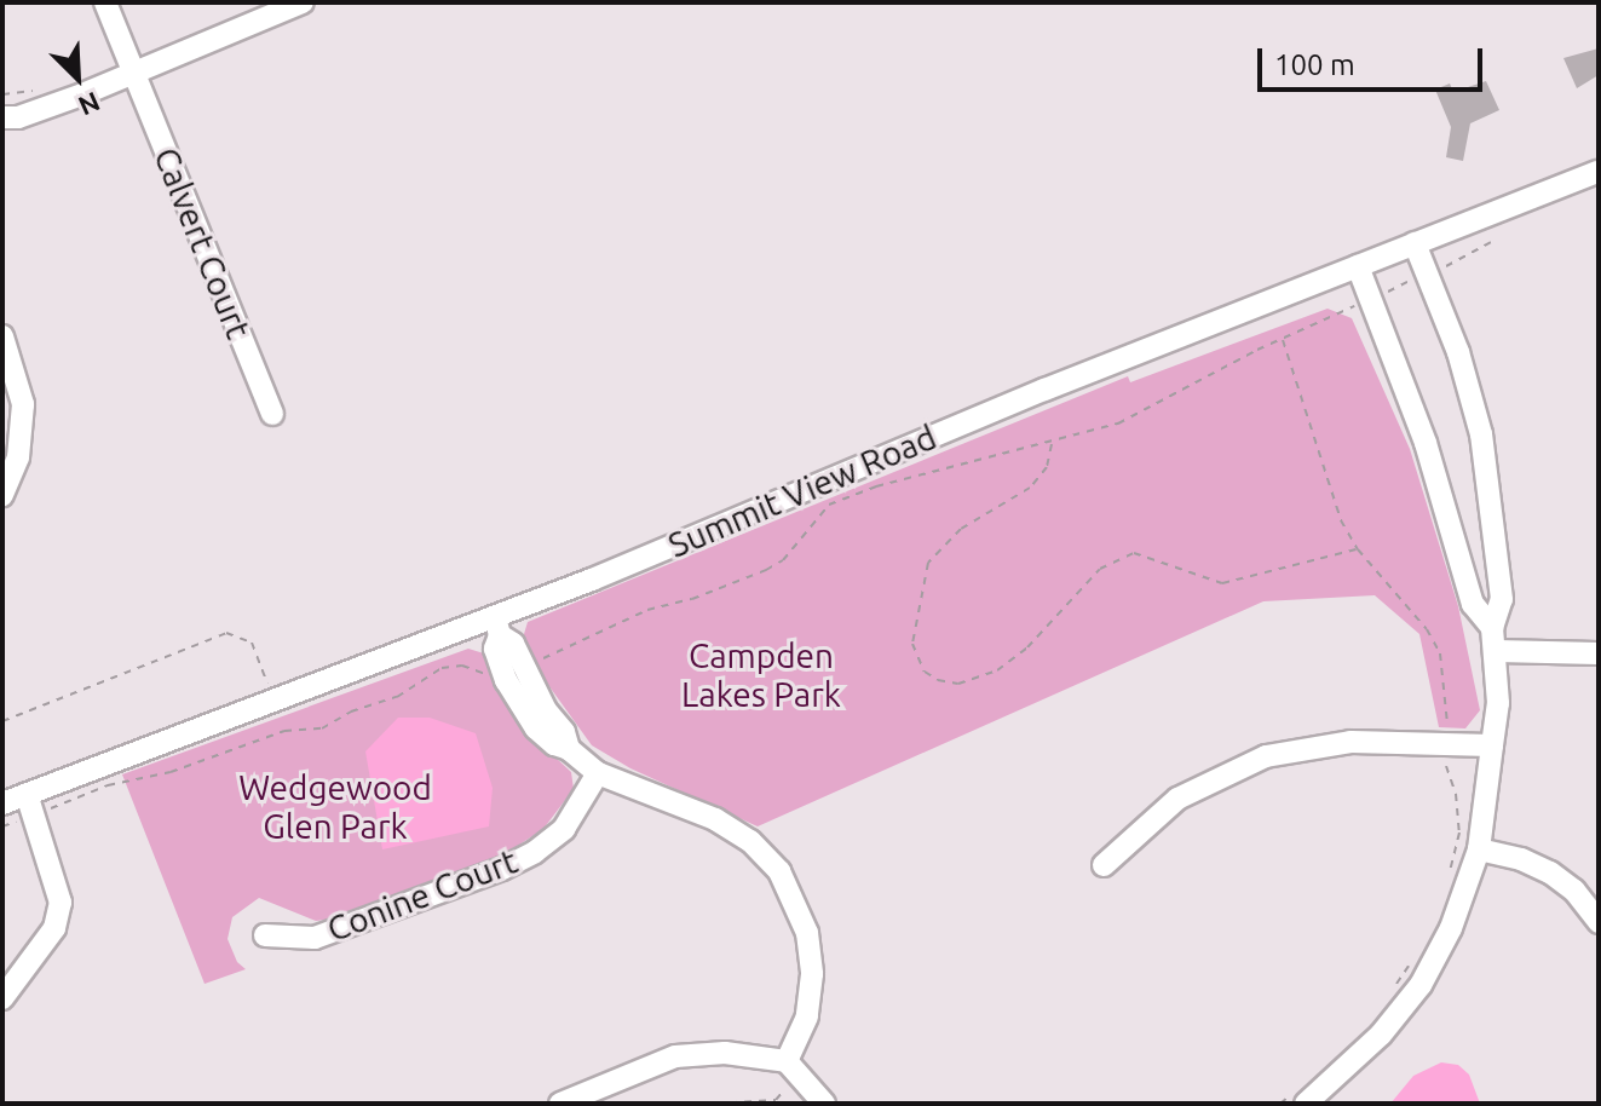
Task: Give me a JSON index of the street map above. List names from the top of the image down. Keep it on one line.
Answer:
{"streets":{"street":["Calvert Court","Summit View Road","Conine Court"]},"parks":["Campden Lakes Park","Wedgewood Glen Park"],"scale_bar":"100 m","north":"bottom right"}
